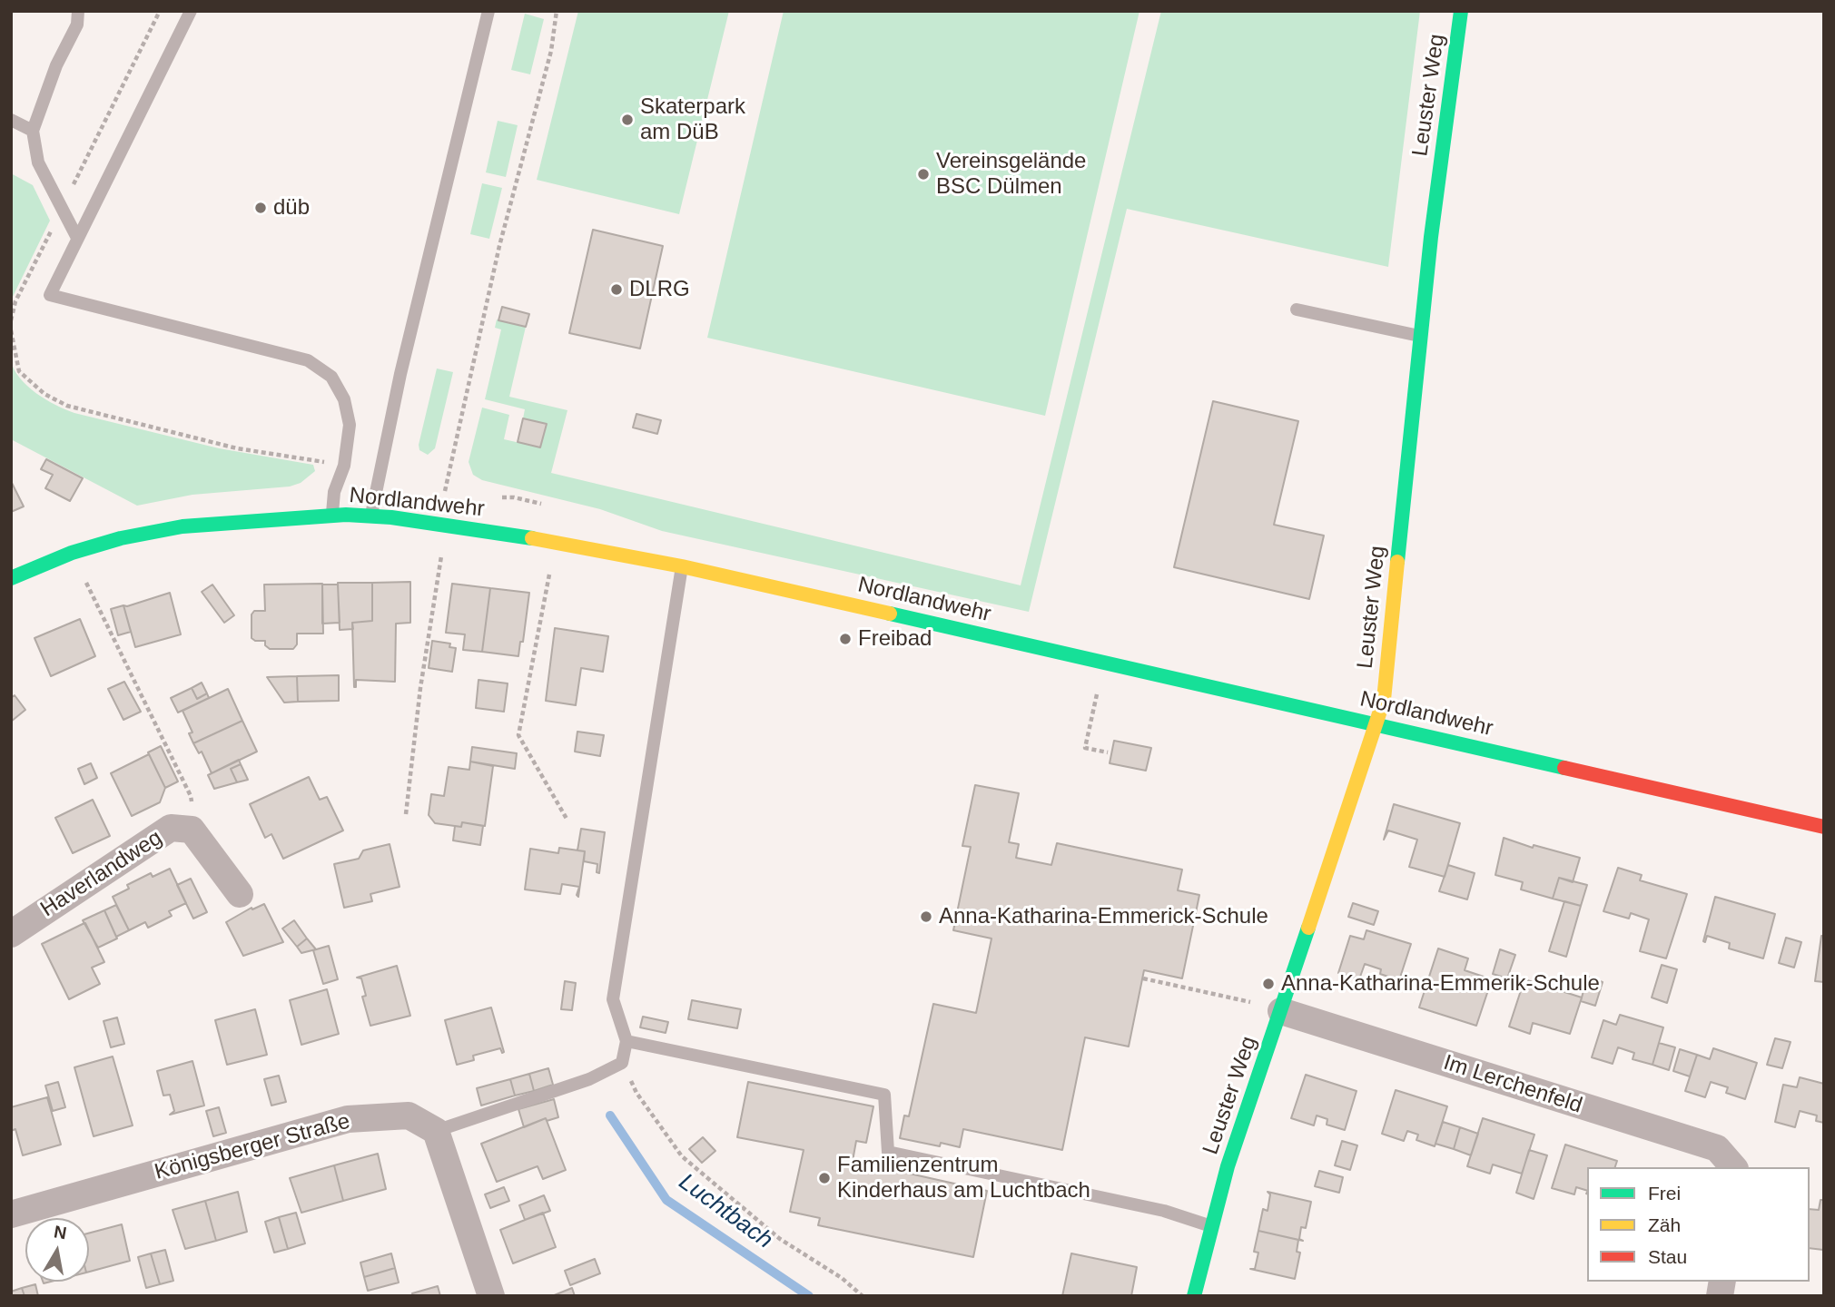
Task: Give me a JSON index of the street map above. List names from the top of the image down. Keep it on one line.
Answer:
{"streets":{"street":["Leuster Weg","Nordlandwehr","Haverlandweg","Im Lerchenfeld","Königsberger Straße"]},"crossings":[["Leuster Weg","Nordlandwehr"],["Leuster Weg","Im Lerchenfeld"]],"water":["Luchtbach"],"places":["Skaterpark am DüB","Vereinsgelände BSC Dülmen","düb","DLRG","Freibad","Anna-Katharina-Emmerick-Schule","Anna-Katharina-Emmerik-Schule","Familienzentrum Kinderhaus am Luchtbach"],"legend":["Frei","Zäh","Stau"],"north":"top"}
